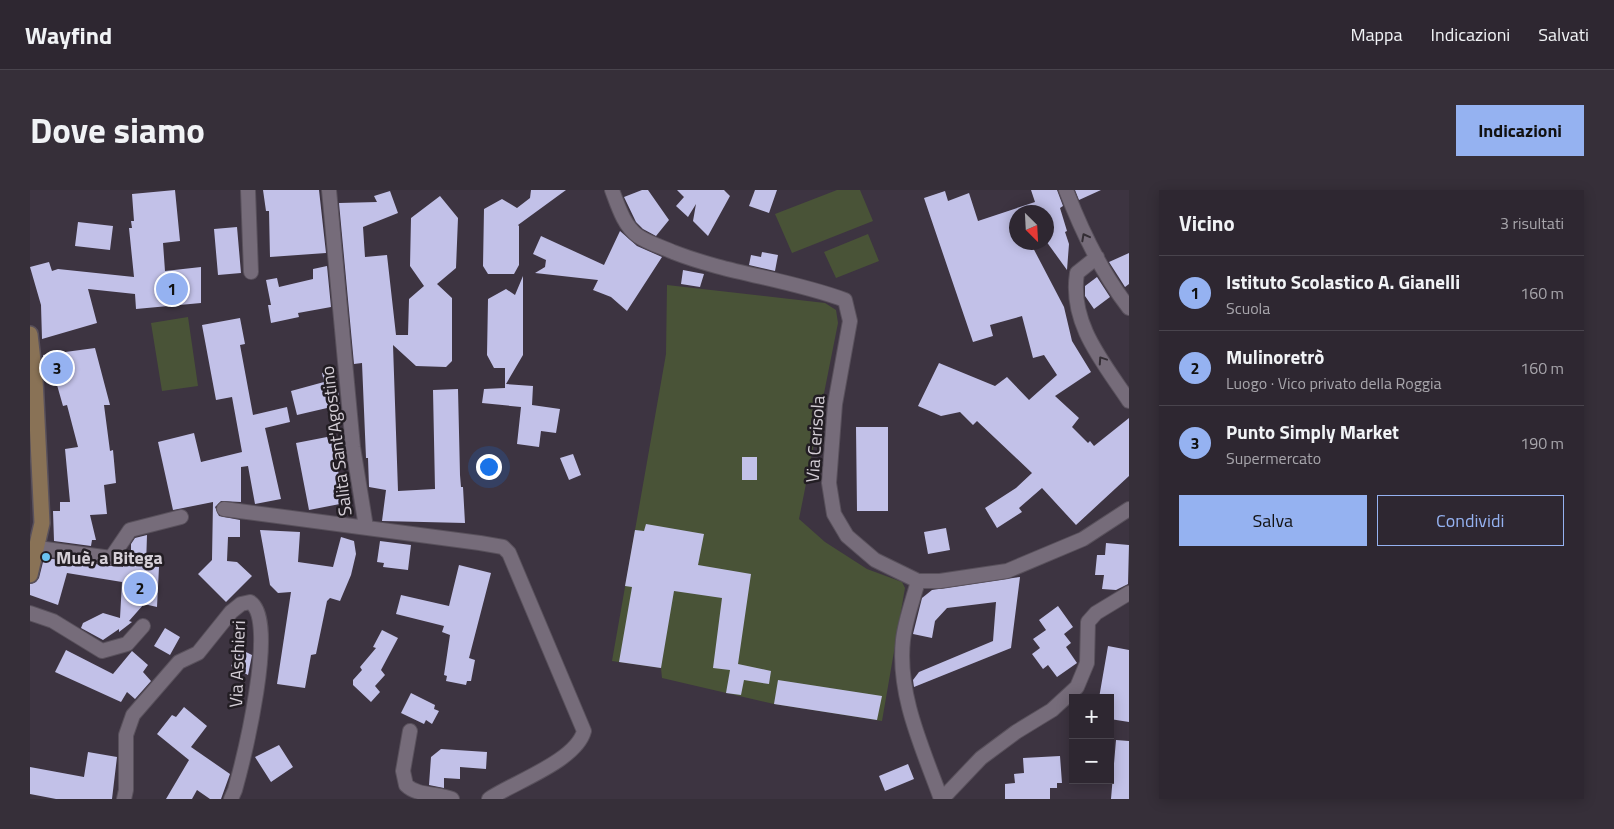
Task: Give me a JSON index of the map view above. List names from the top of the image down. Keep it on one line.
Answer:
{"streets":{"street":["Via Cerisola","Salita Sant'Agostino","Via Aschieri"]},"places":["Muè, a Bitega"],"north":"bottom right","page":{"header":"Wayfind","nav":["Mappa","Indicazioni","Salvati"],"title":"Dove siamo","buttons":["Indicazioni",["Salva","Condividi"]],"heading":["Vicino","3 risultati"],"list":[{"mark":"1","name":"Istituto Scolastico A. Gianelli","note":"Scuola","value":"160 m"},{"mark":"2","name":"Mulinoretrò","note":"Luogo · Vico privato della Roggia","value":"160 m"},{"mark":"3","name":"Punto Simply Market","note":"Supermercato","value":"190 m"}],"pins":["1","3","2"],"map_buttons":["+","−"]}}
